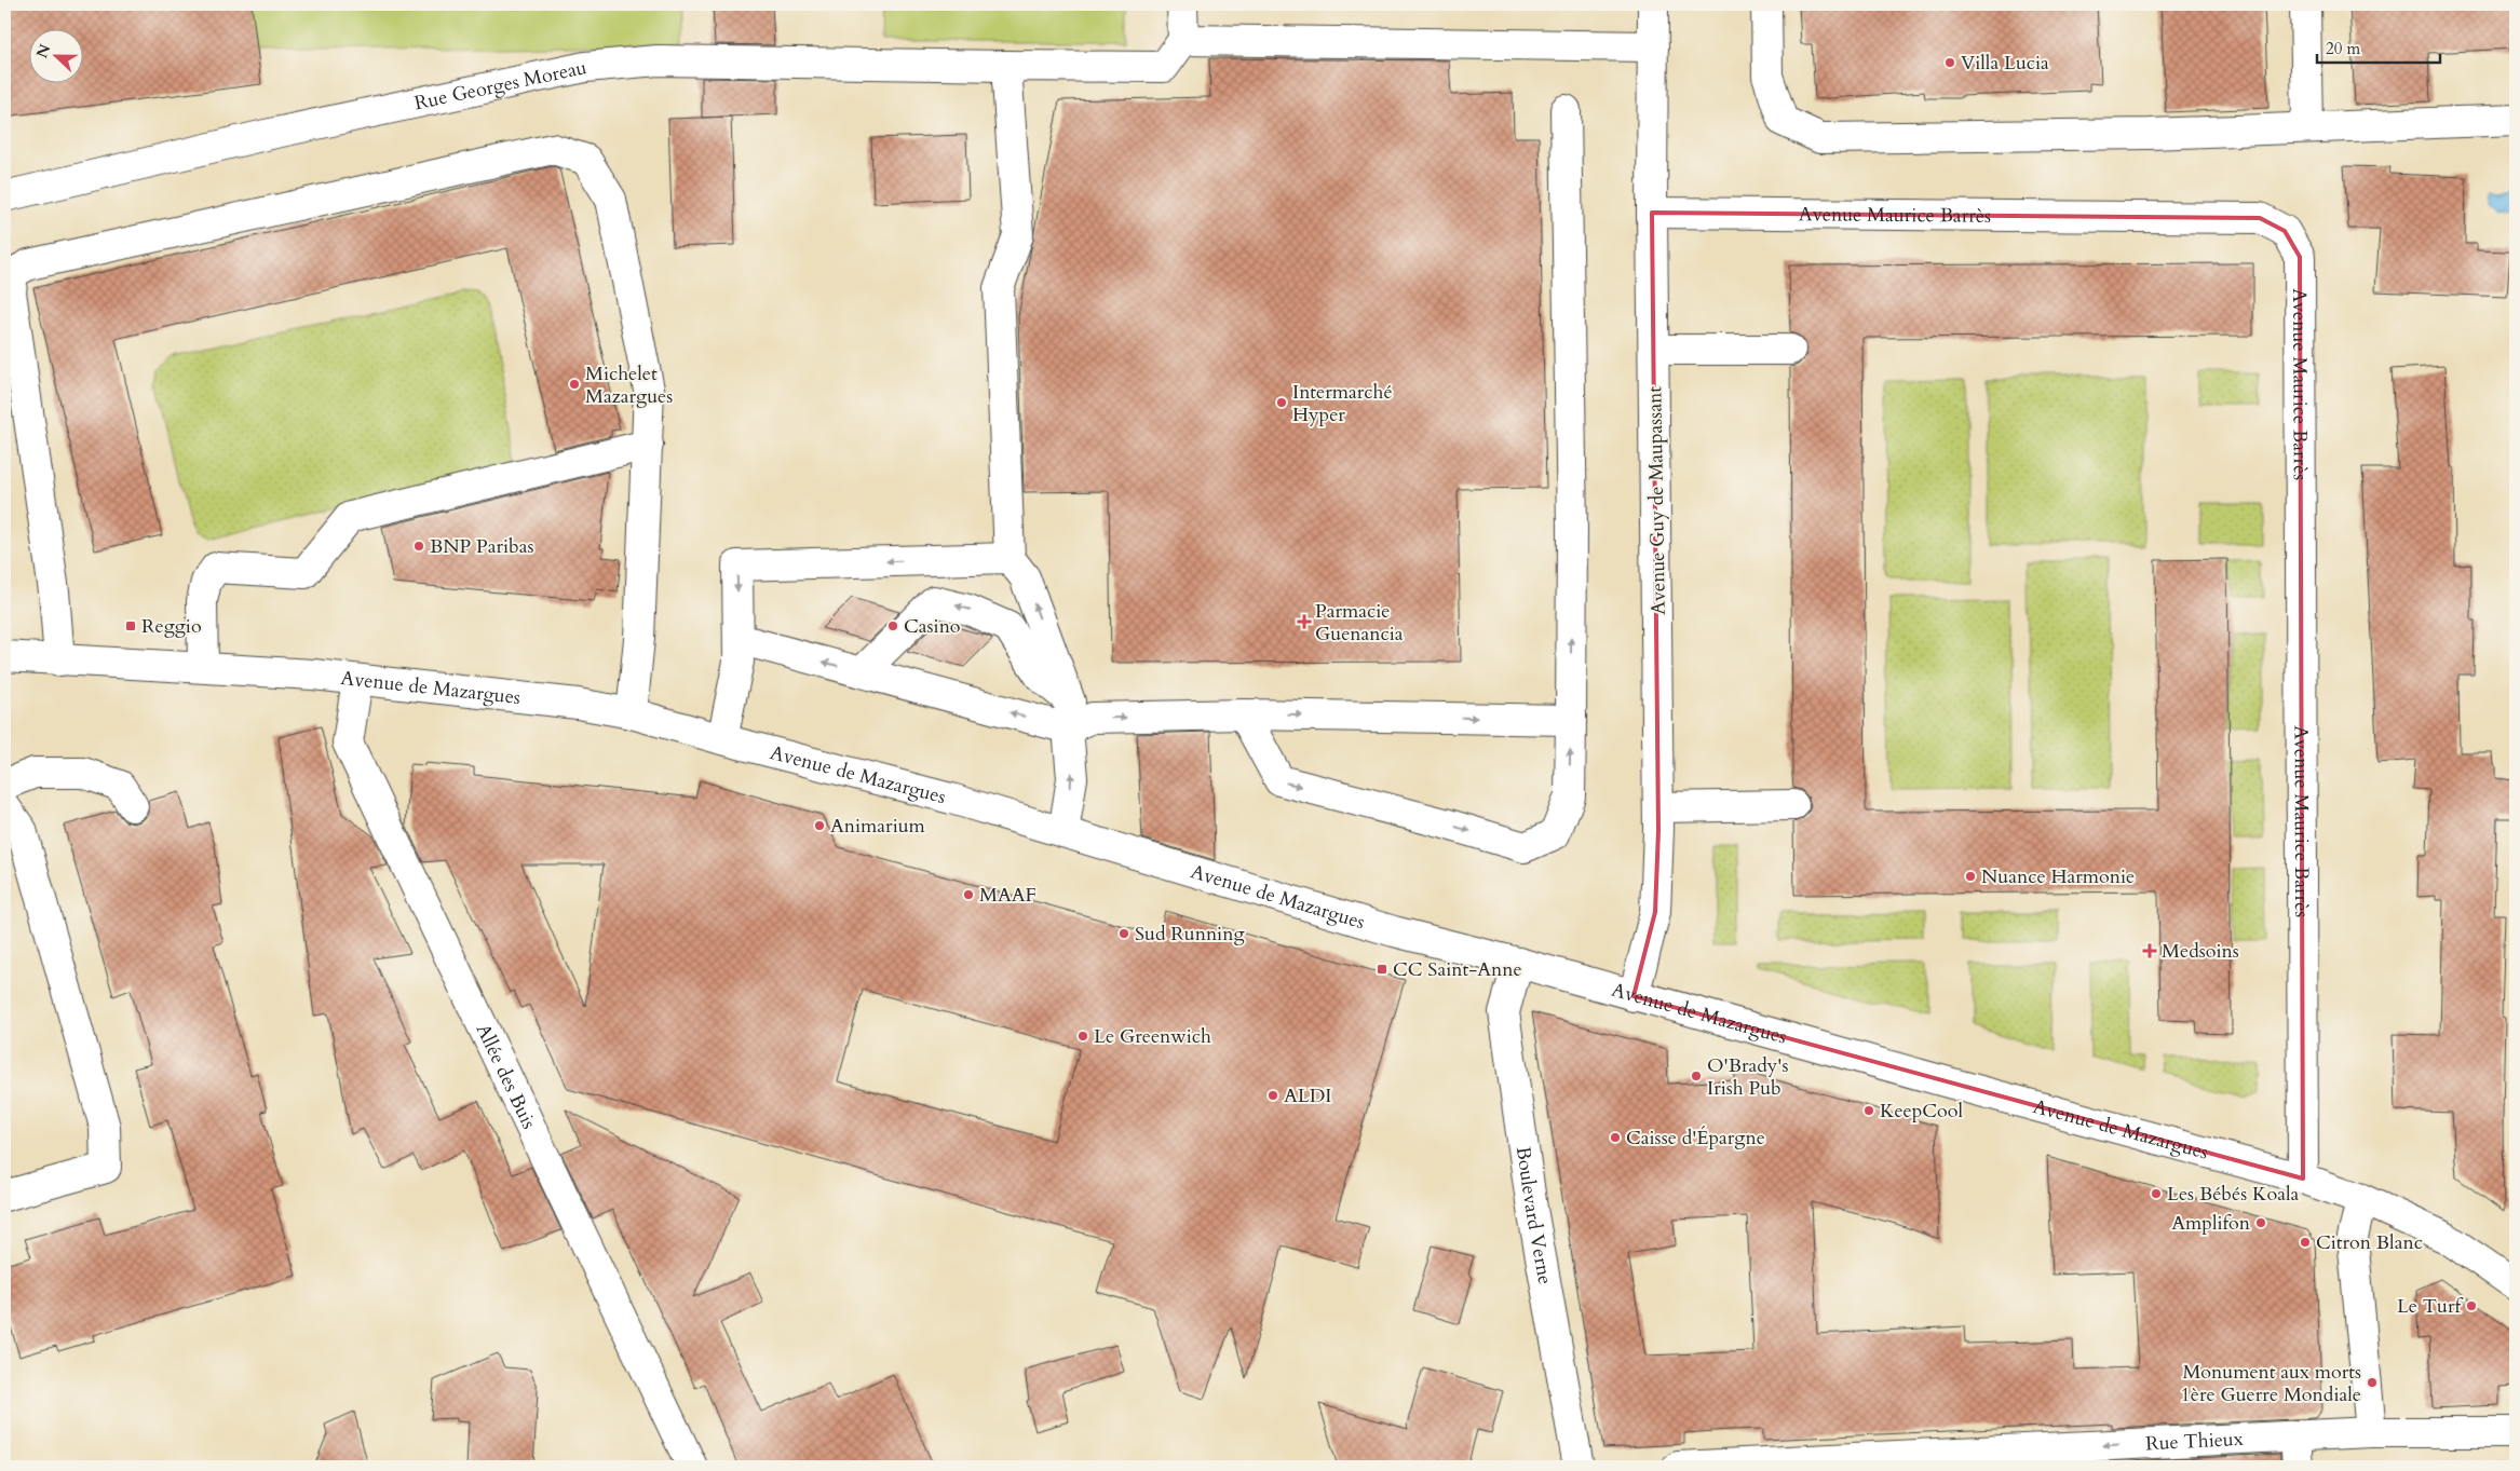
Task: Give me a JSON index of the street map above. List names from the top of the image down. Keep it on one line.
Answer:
{"streets":{"street":["Rue Georges Moreau","Avenue Maurice Barrès","Avenue Guy de Maupassant","Avenue de Mazargues","Allée des Buis","Boulevard Verne","Rue Thieux"]},"crossings":[["Avenue Maurice Barrès","Avenue Guy de Maupassant"],["Avenue Maurice Barrès","Avenue de Mazargues"],["Avenue Guy de Maupassant","Avenue de Mazargues"],["Avenue de Mazargues","Allée des Buis"],["Avenue de Mazargues","Boulevard Verne"]],"one_way":["Rue Thieux"],"places":{"other":["Villa Lucia","Michelet Mazargues","Intermarché Hyper","BNP Paribas","Casino","Animarium","Nuance Harmonie","MAAF","Sud Running","Le Greenwich","O'Brady's Irish Pub","ALDI","KeepCool","Caisse d'Épargne","Les Bébés Koala","Amplifon","Citron Blanc","Le Turf","Monument aux morts 1ère Guerre Mondiale"],"health":["Parmacie Guenancia","Medsoins"],"transit":["Reggio","CC Saint-Anne"]},"scale_bar":"20 m","north":"left"}
